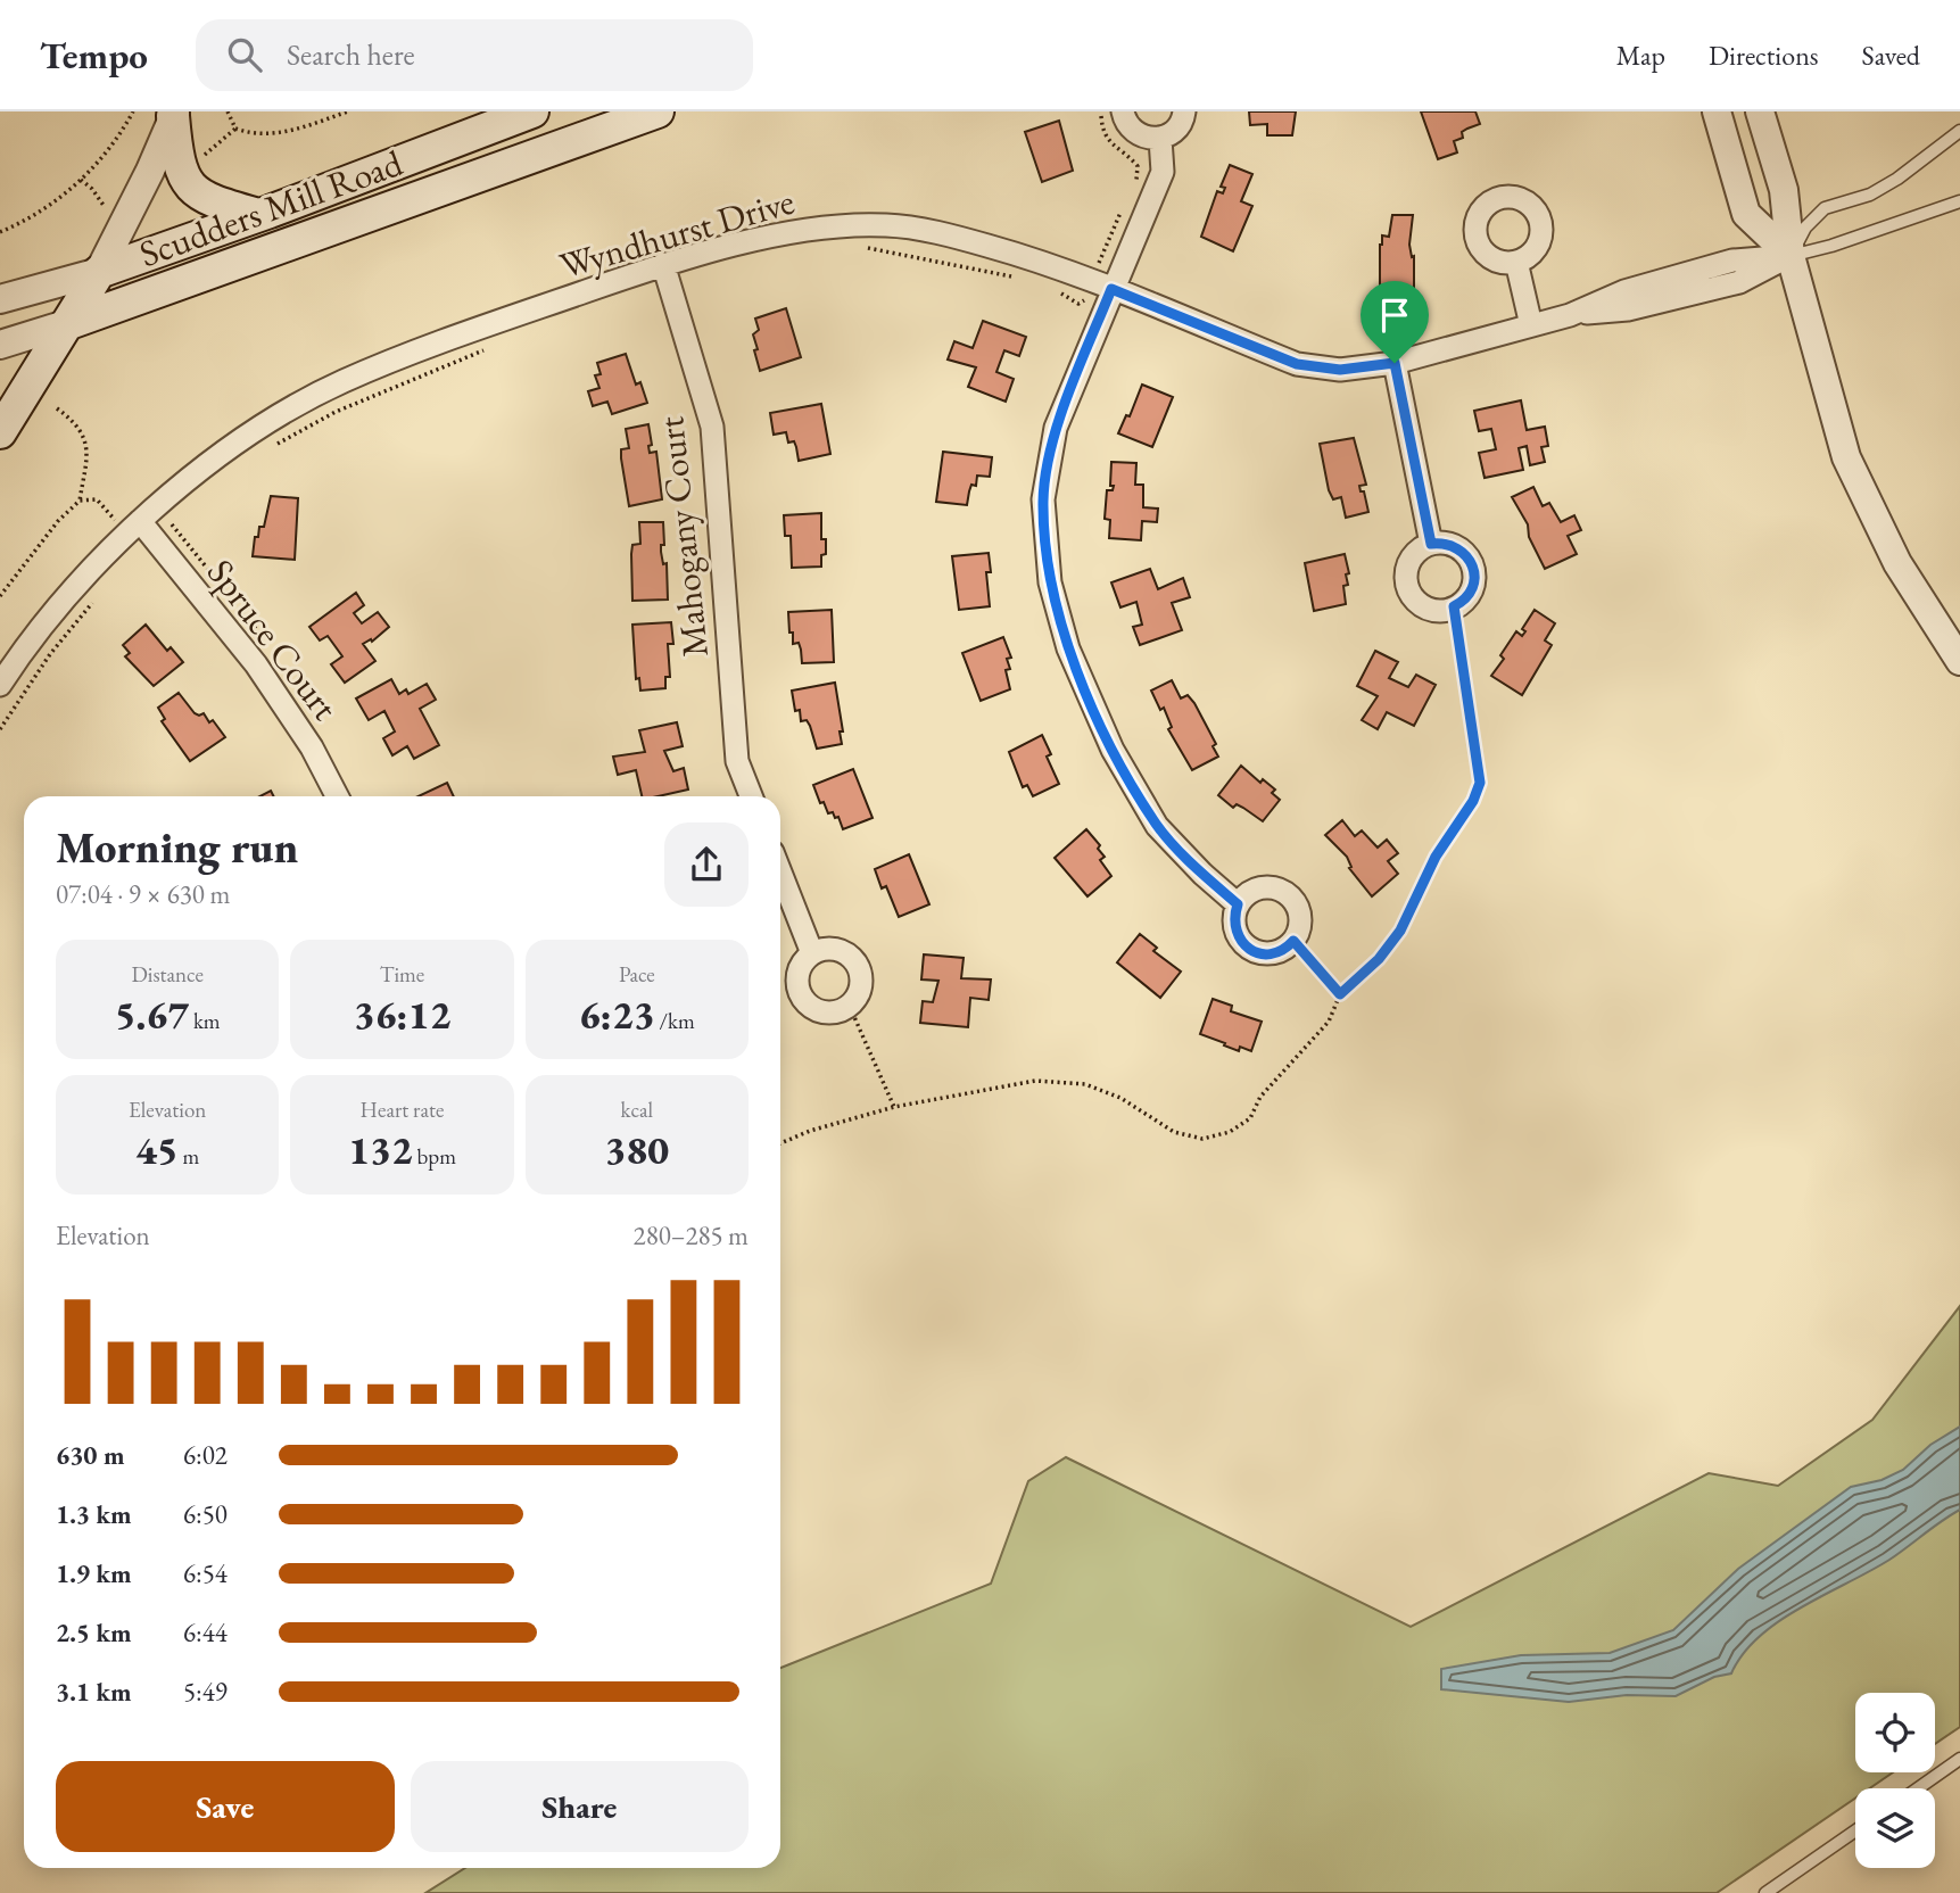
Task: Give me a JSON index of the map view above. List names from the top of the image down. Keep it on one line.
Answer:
{"streets":{"main road":["Scudders Mill Road"],"street":["Wyndhurst Drive","Mahogany Court","Spruce Court"]},"crossings":[["Wyndhurst Drive","Mahogany Court"],["Wyndhurst Drive","Spruce Court"]],"page":{"header":"Tempo","search":"Search here","nav":["Map","Directions","Saved"],"heading":["Morning run","07:04 · 9 × 630 m"],"stats":[["Distance","5.67 km"],["Time","36:12"],["Pace","6:23 /km"],["Elevation","45 m"],["Heart rate","132 bpm"],["kcal","380"]],"chart":["Elevation","280–285 m"],"list":[{"name":"630 m","note":"6:02"},{"name":"1.3 km","note":"6:50"},{"name":"1.9 km","note":"6:54"},{"name":"2.5 km","note":"6:44"},{"name":"3.1 km","note":"5:49"}],"buttons":["Save","Share"]}}
